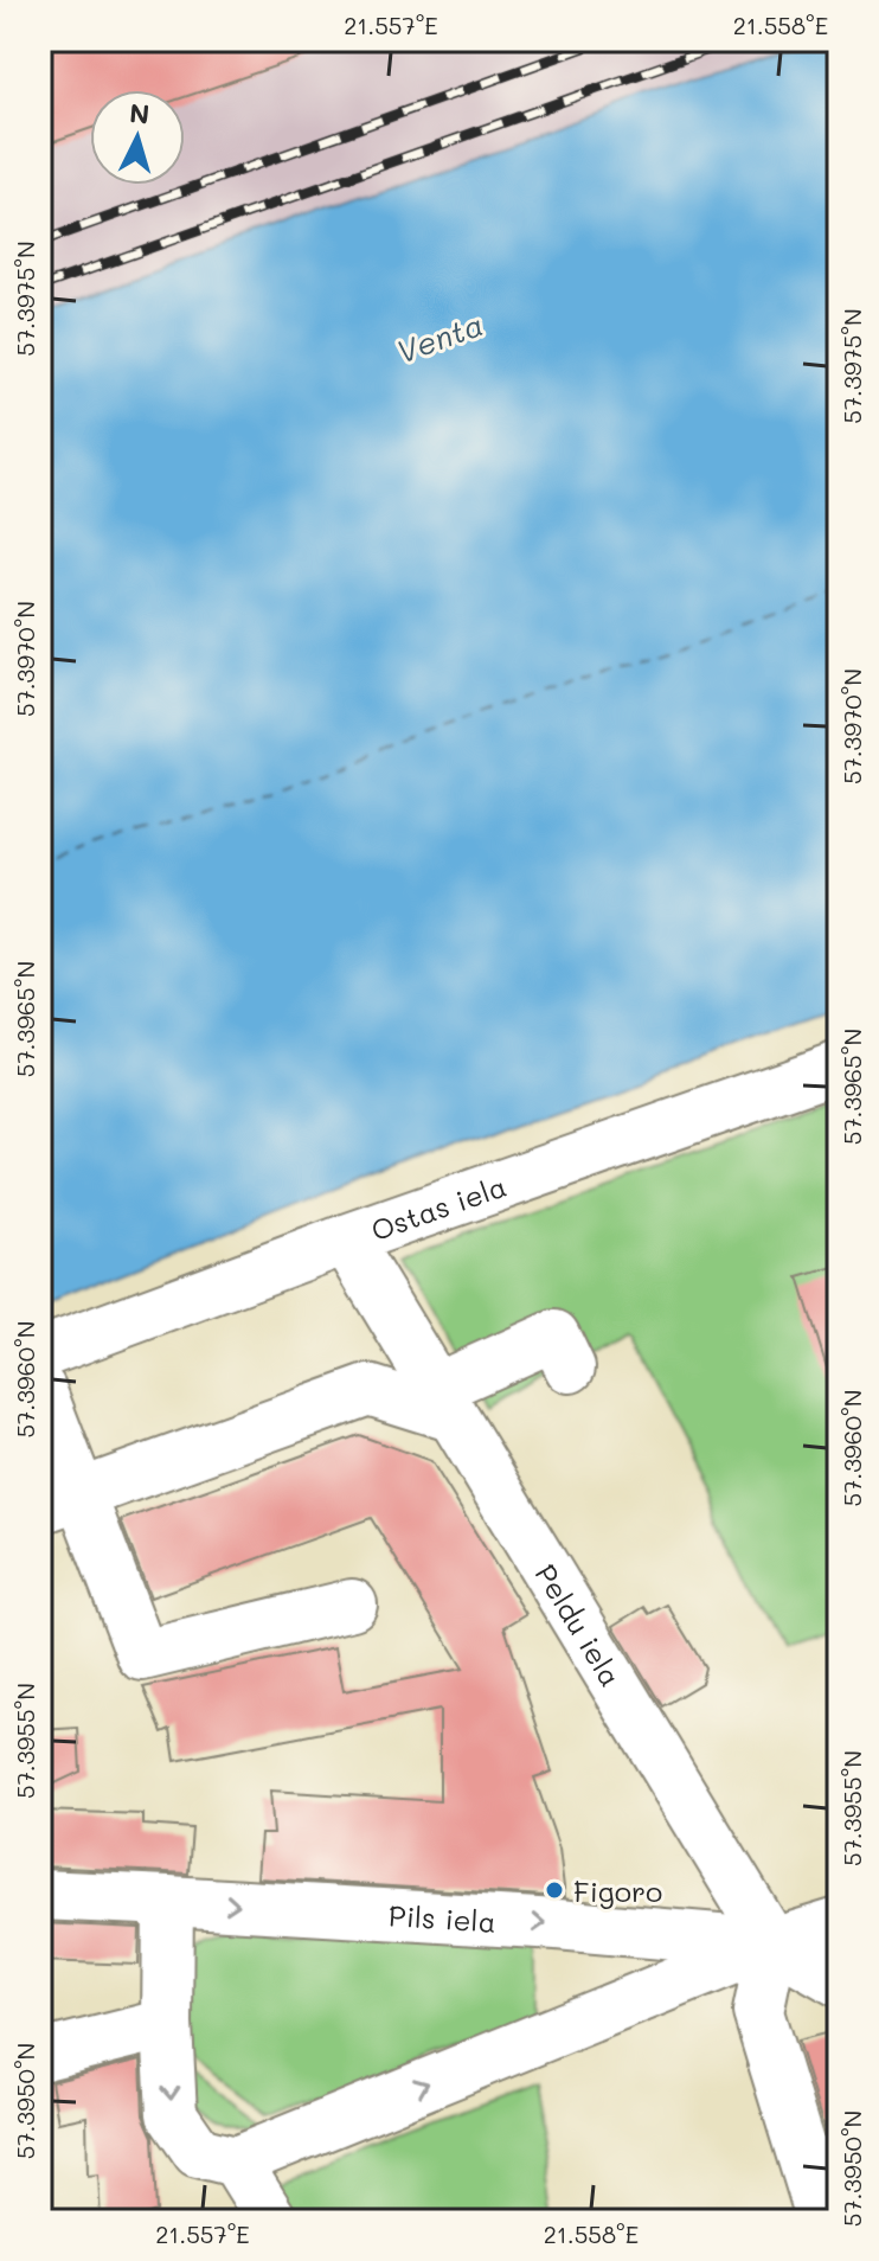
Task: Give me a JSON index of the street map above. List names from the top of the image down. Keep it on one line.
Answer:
{"streets":{"street":["Ostas iela","Peldu iela","Pils iela"]},"crossings":[["Ostas iela","Peldu iela"],["Peldu iela","Pils iela"]],"one_way":["Pils iela"],"water":["Venta"],"places":["Figoro"],"north":"top","coordinates":["21.557°E","21.558°E","57.3975°N","57.3970°N","57.3965°N","57.3960°N","57.3955°N","57.3950°N"]}
